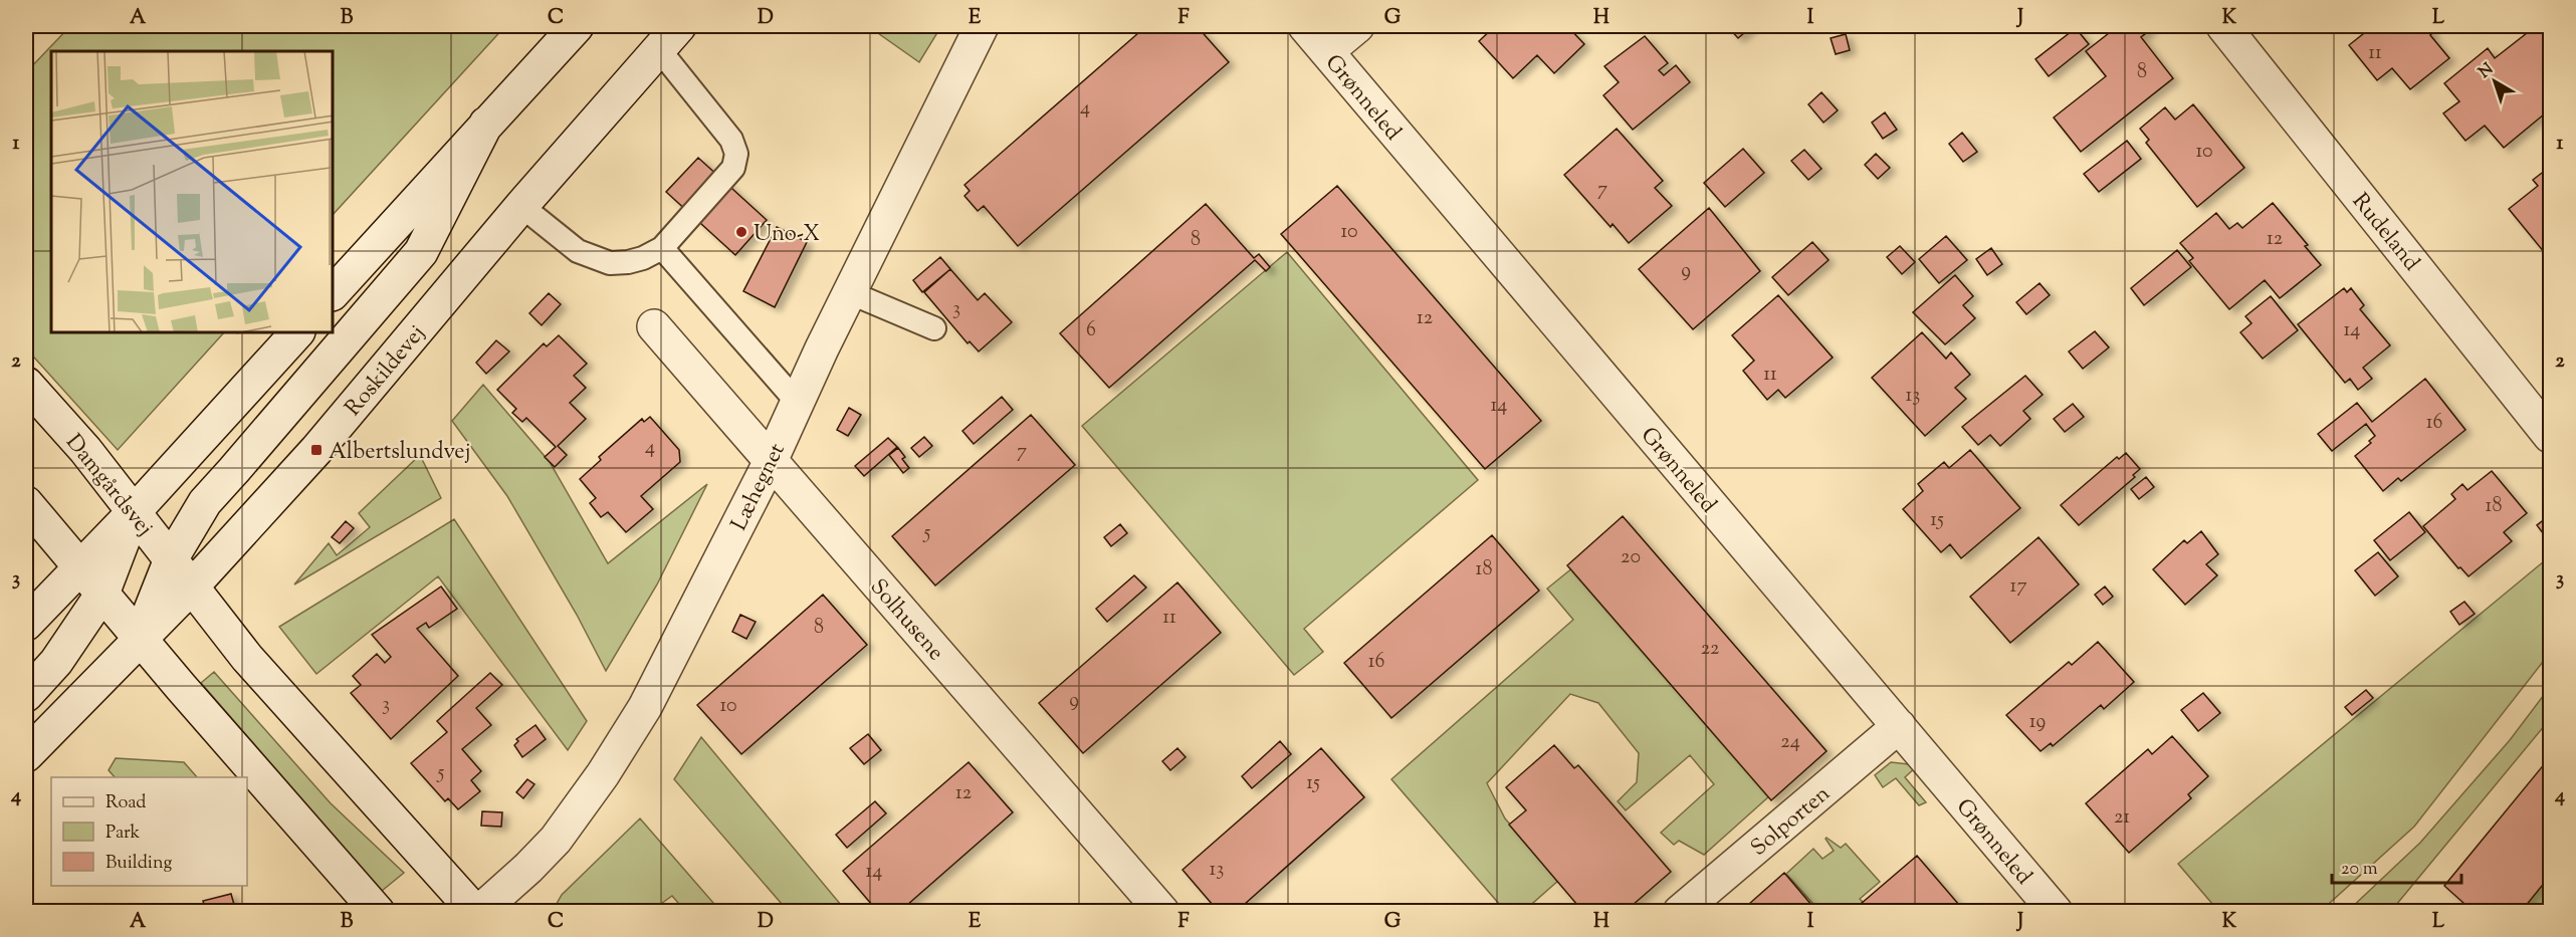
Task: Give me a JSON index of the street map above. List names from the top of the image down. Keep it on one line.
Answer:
{"streets":{"street":["Grønneled","Rudeland","Roskildevej","Damgårdsvej","Læhegnet","Solhusene","Solporten"]},"crossings":[["Grønneled","Solporten"],["Roskildevej","Damgårdsvej"],["Læhegnet","Solhusene"]],"places":{"other":["Uno-X"],"transit":["Albertslundvej"]},"house_numbers":["11","8","4","10","7","10","12","8","9","3","12","6","14","11","13","14","16","4","7","18","15","5","20","18","17","11","8","22","16","9","3","10","19","24","5","15","12","21","13","14"],"legend":["Road","Park","Building"],"scale_bar":"20 m","north":"top left","grid":{"columns":["A","B","C","D","E","F","G","H","I","J","K","L"],"rows":["1","2","3","4"]}}
